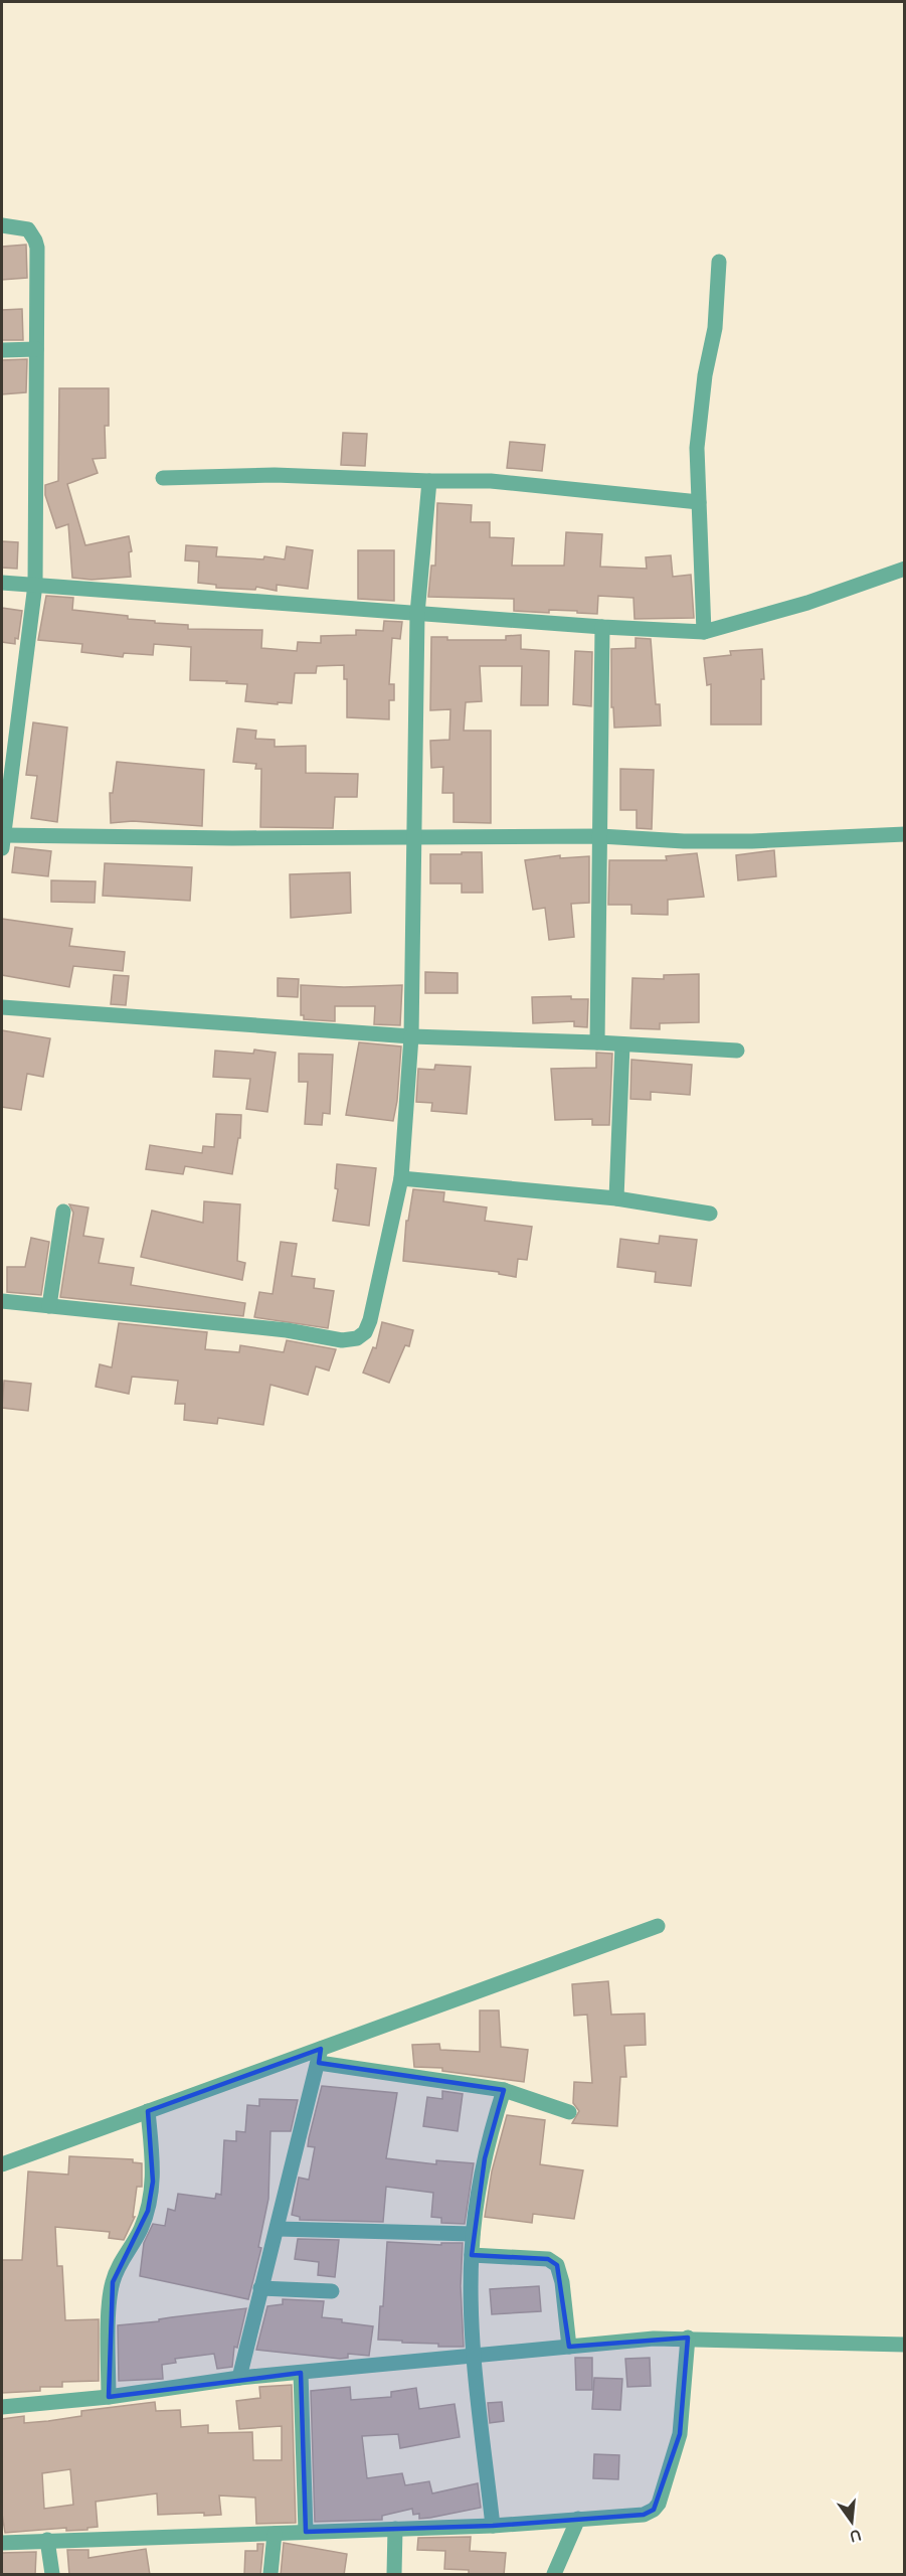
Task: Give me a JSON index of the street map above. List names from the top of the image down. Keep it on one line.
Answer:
{"north":"bottom"}
